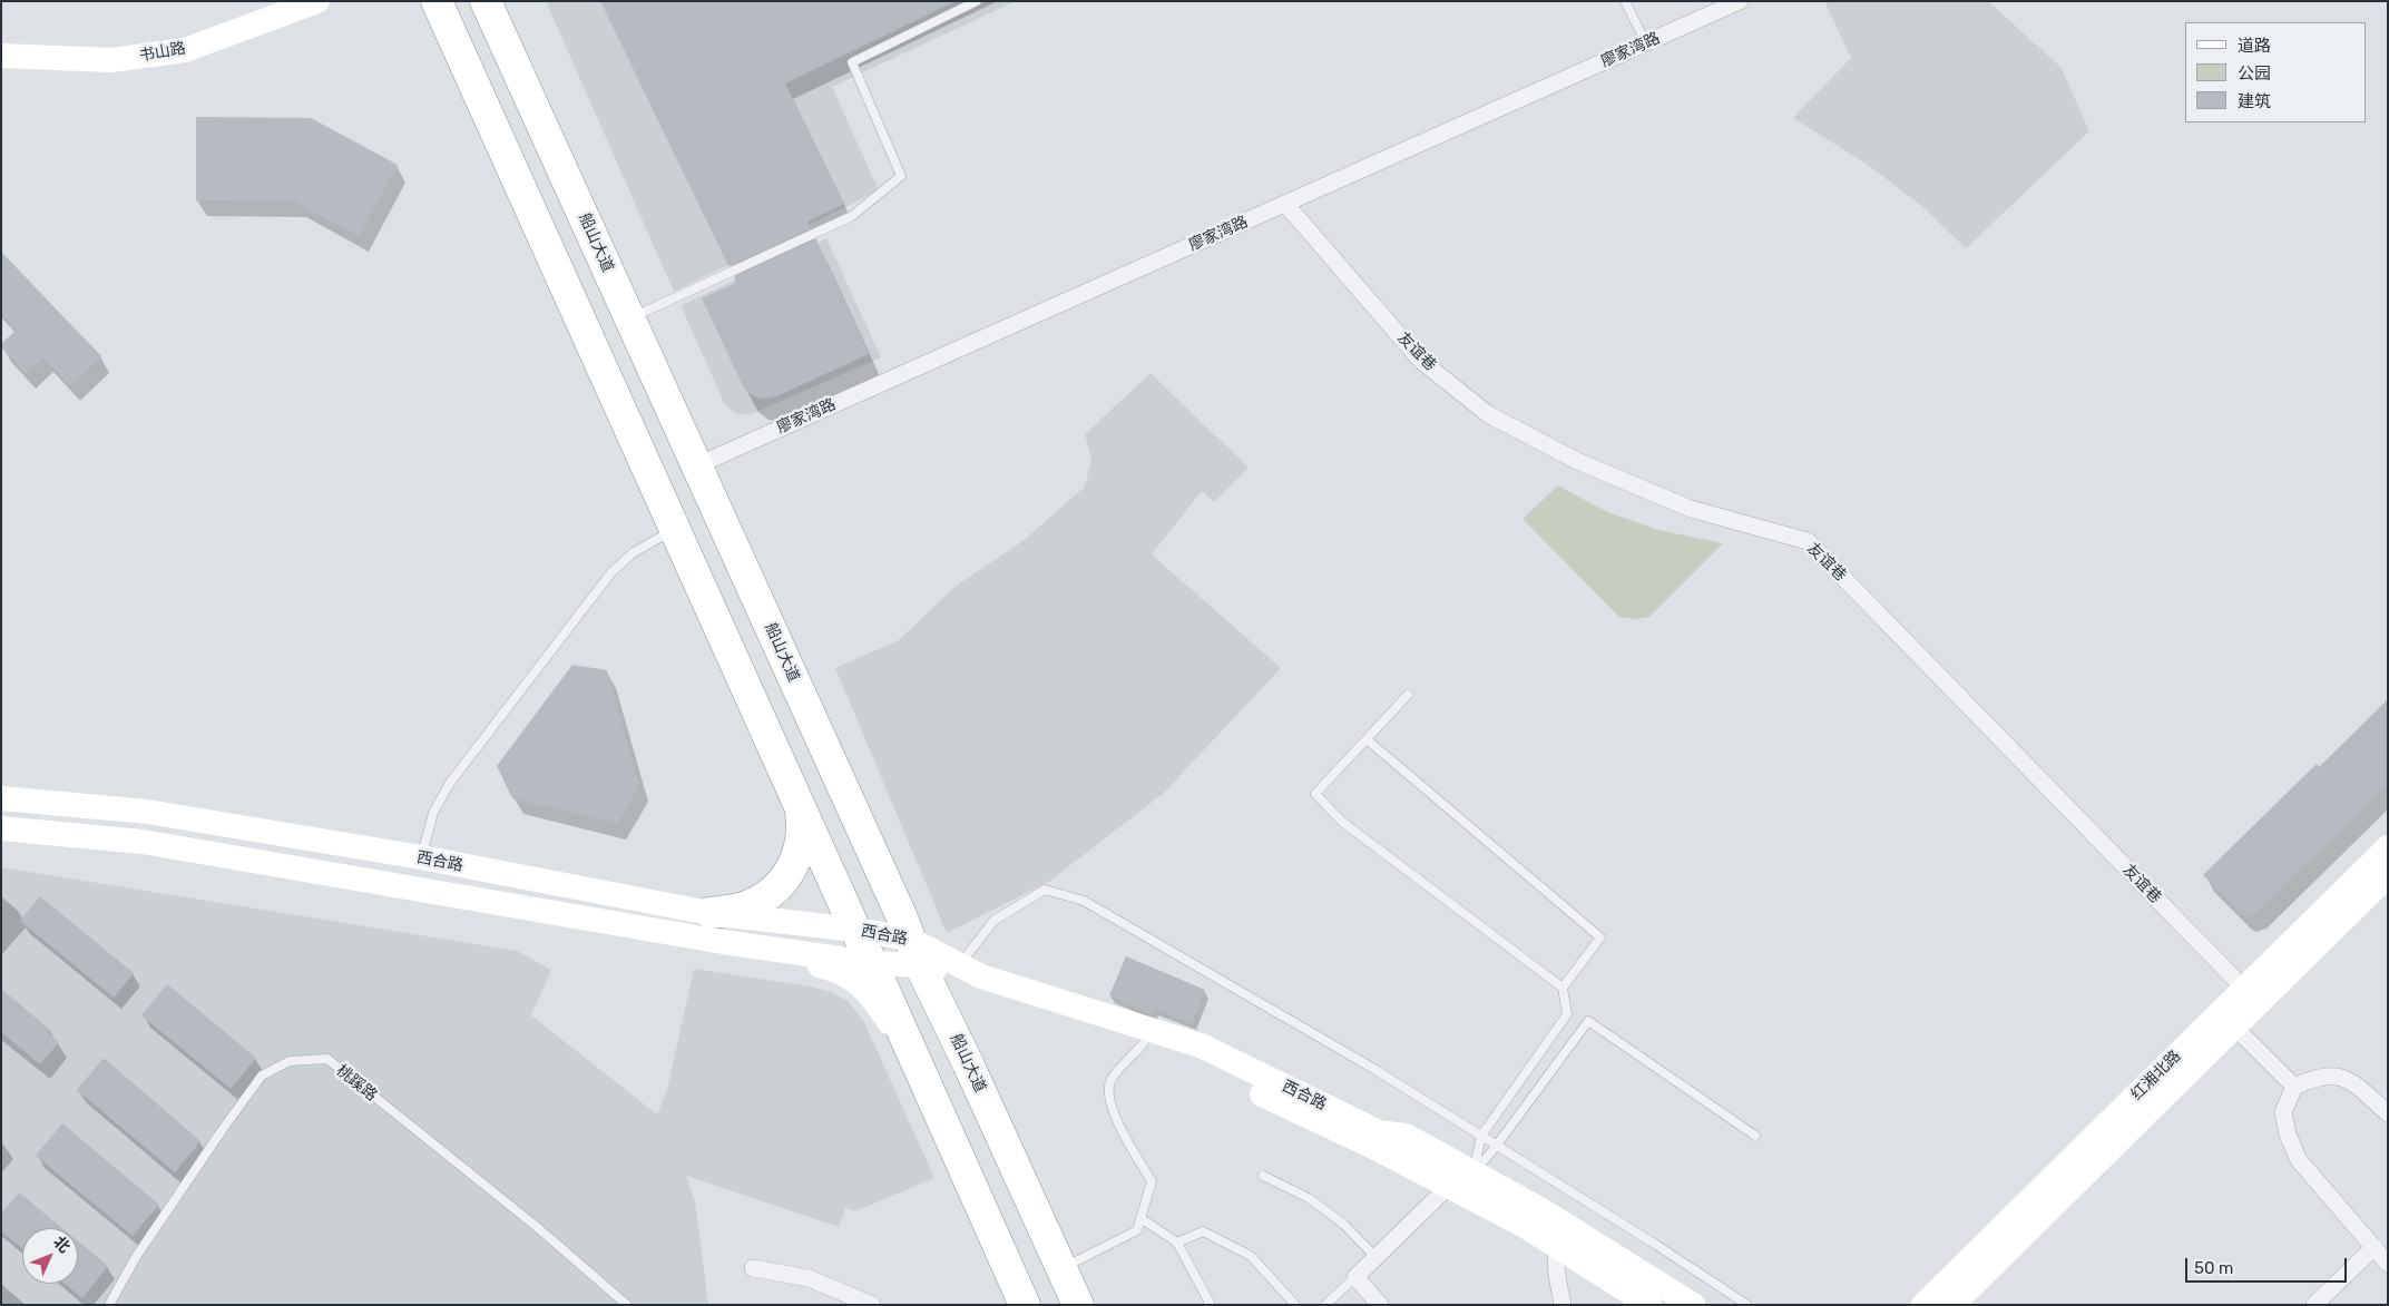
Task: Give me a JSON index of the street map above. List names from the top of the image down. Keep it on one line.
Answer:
{"streets":{"highway":["船山大道"],"main road":["书山路","西合路","红湘北路"],"street":["廖家湾路","友谊巷"],"lane":["桃蹊路"]},"crossings":[["廖家湾路","船山大道"],["廖家湾路","友谊巷"],["船山大道","西合路"],["友谊巷","红湘北路"]],"legend":["道路","公园","建筑"],"scale_bar":"50 m","north":"top right"}
